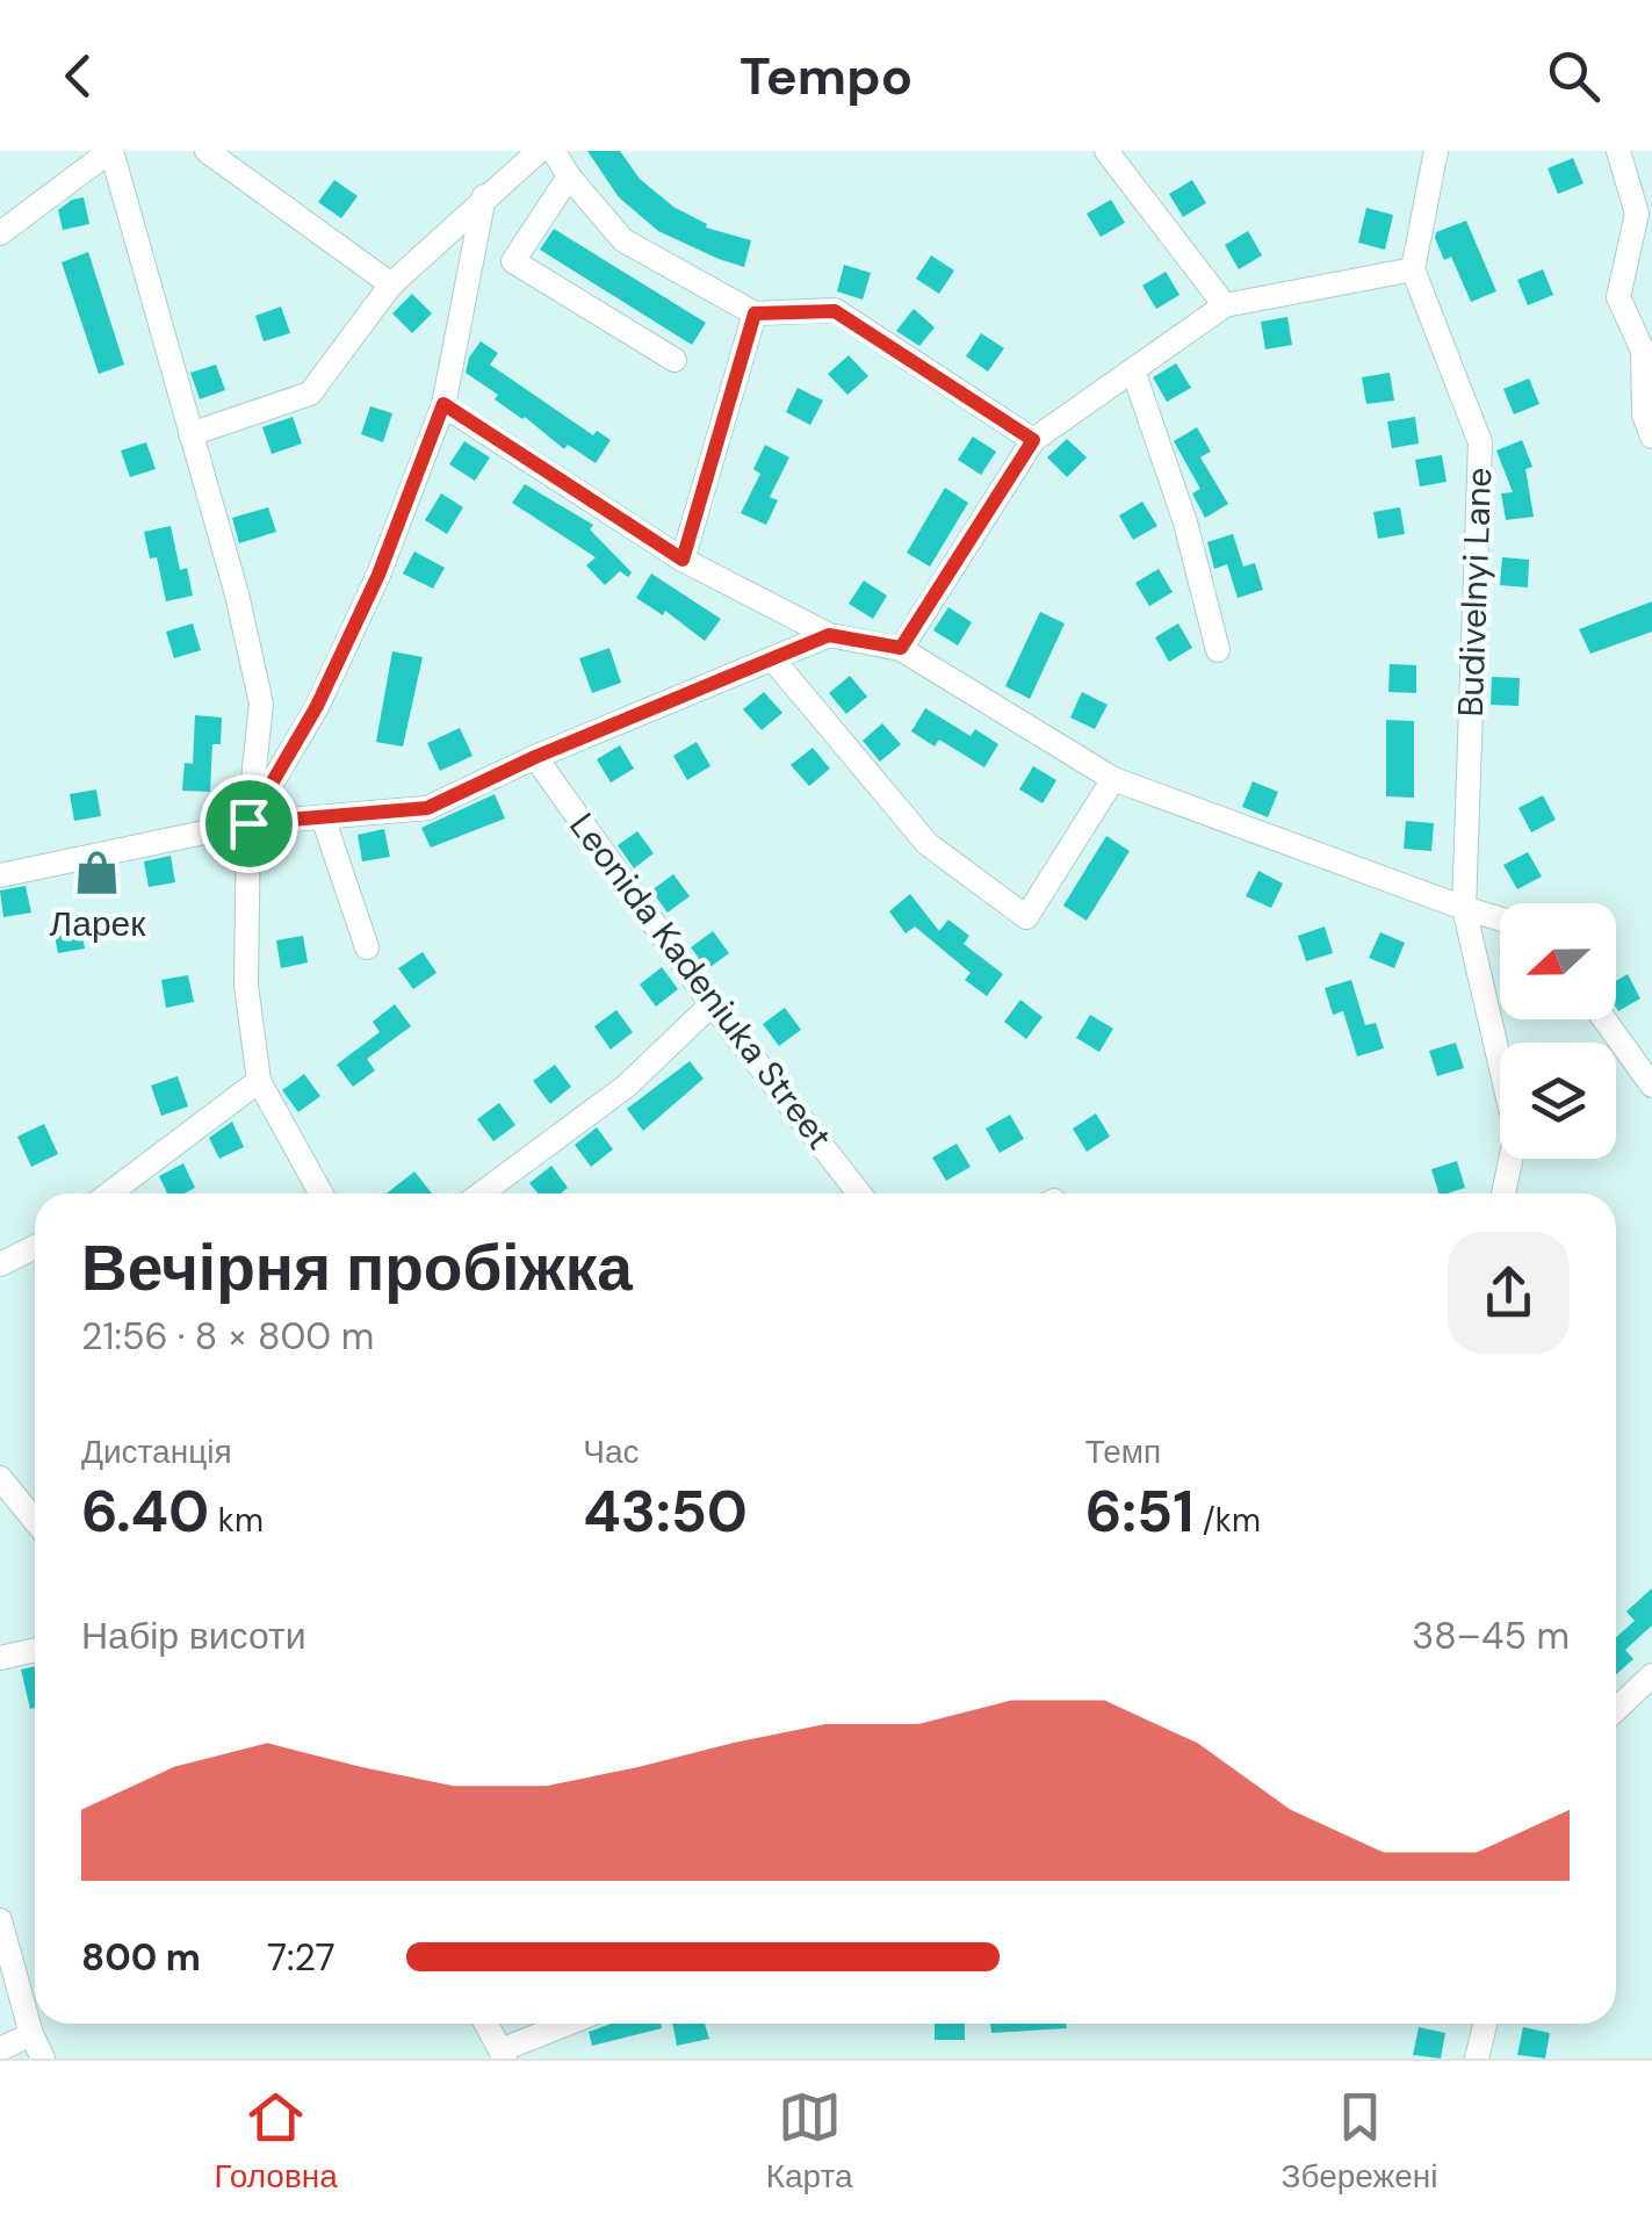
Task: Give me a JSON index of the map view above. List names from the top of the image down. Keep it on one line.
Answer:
{"streets":{"street":["Budivelnyi Lane","Leonida Kadeniuka Street"]},"places":{"shop":["Ларек"]},"north":"left","page":{"header":"Tempo","heading":["Вечірня пробіжка","21:56 · 8 × 800 m"],"stats":[["Дистанція","6.40 km"],["Час","43:50"],["Темп","6:51 /km"]],"chart":["Набір висоти","38–45 m"],"list":[{"name":"800 m","note":"7:27"}],"tabs":["Головна","Карта","Збережені"]}}
